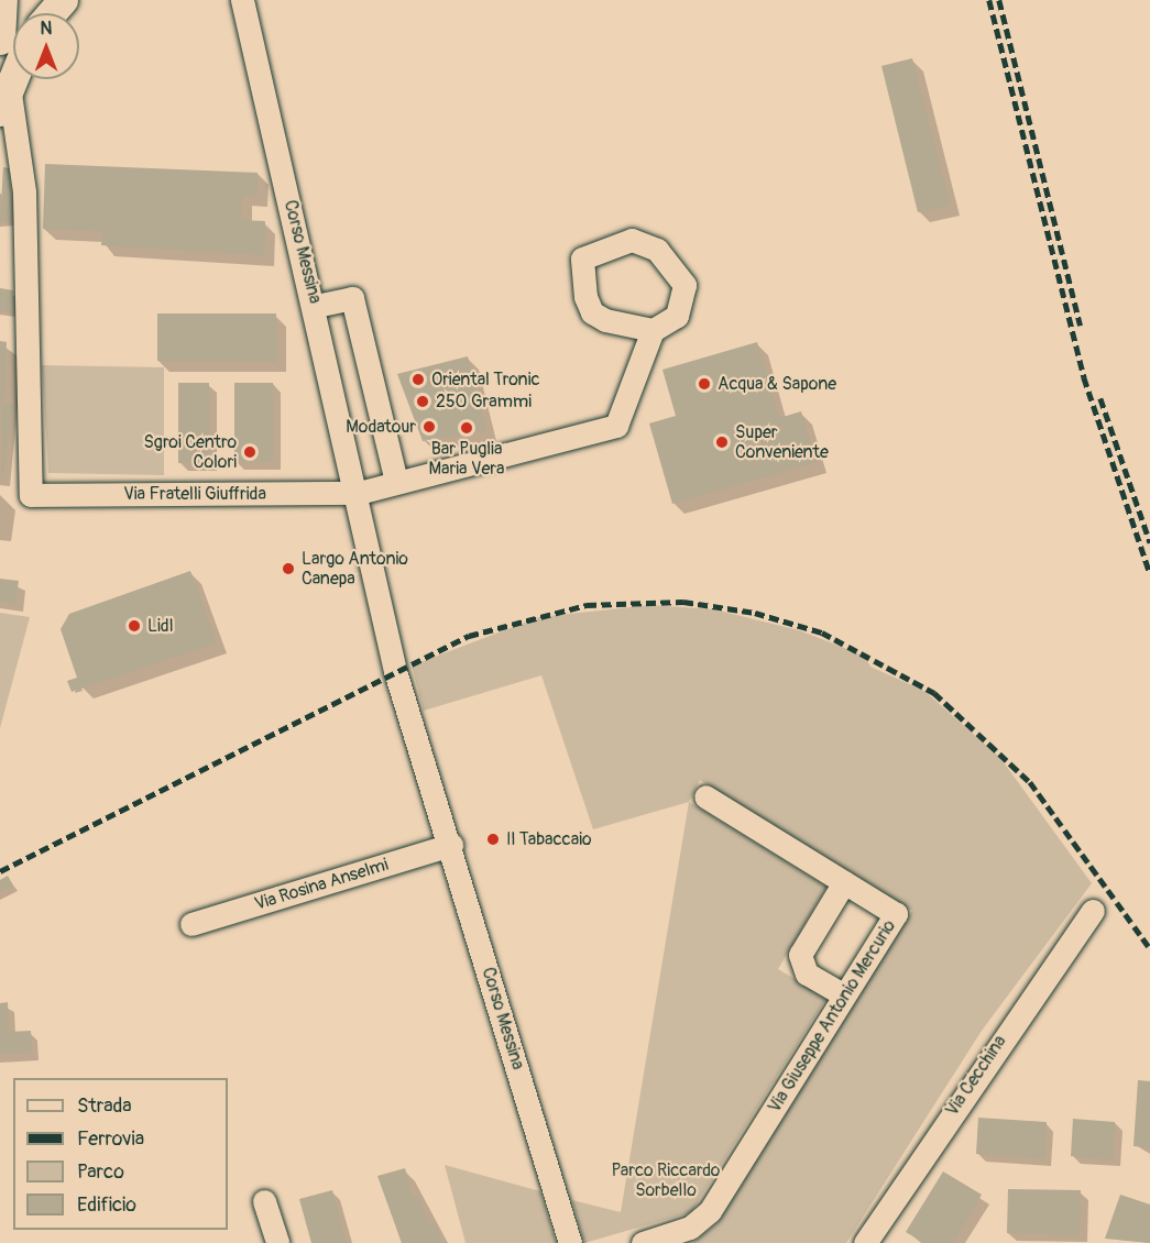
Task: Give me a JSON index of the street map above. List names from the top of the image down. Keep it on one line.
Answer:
{"streets":{"street":["Corso Messina","Via Fratelli Giuffrida","Via Rosina Anselmi","Via Giuseppe Antonio Mercurio","Via Cecchina"]},"crossings":[["Corso Messina","Via Fratelli Giuffrida"],["Corso Messina","Via Rosina Anselmi"]],"parks":["Parco Riccardo Sorbello"],"places":["Oriental Tronic","Acqua & Sapone","250 Grammi","Modatour","Bar Puglia Maria Vera","Super Conveniente","Sgroi Centro Colori","Largo Antonio Canepa","Lidl","Il Tabaccaio"],"legend":["Strada","Ferrovia","Parco","Edificio"],"north":"top"}
